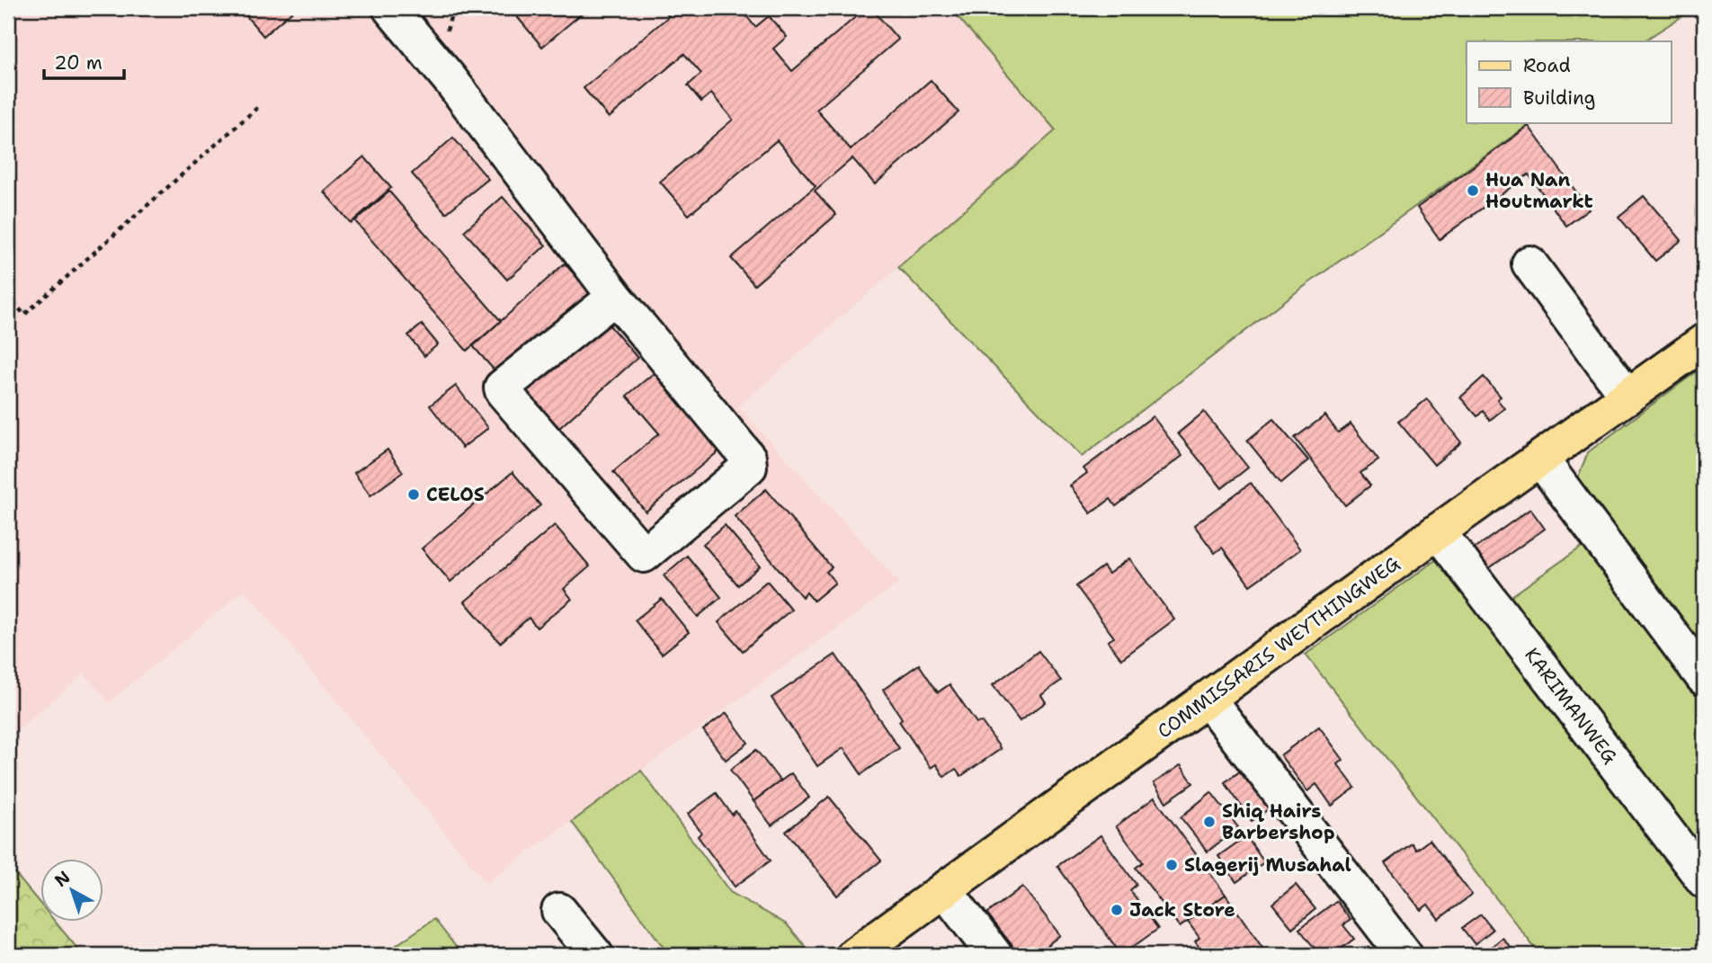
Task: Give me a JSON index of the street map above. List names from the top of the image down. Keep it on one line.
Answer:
{"streets":{"main road":["COMMISSARIS WEYTHINGWEG"],"street":["KARIMANWEG"]},"crossings":[["COMMISSARIS WEYTHINGWEG","KARIMANWEG"]],"places":["Hua Nan Houtmarkt","CELOS","Shiq Hairs Barbershop","Slagerij Musahal","Jack Store"],"legend":["Road","Building"],"scale_bar":"20 m","north":"top left"}
